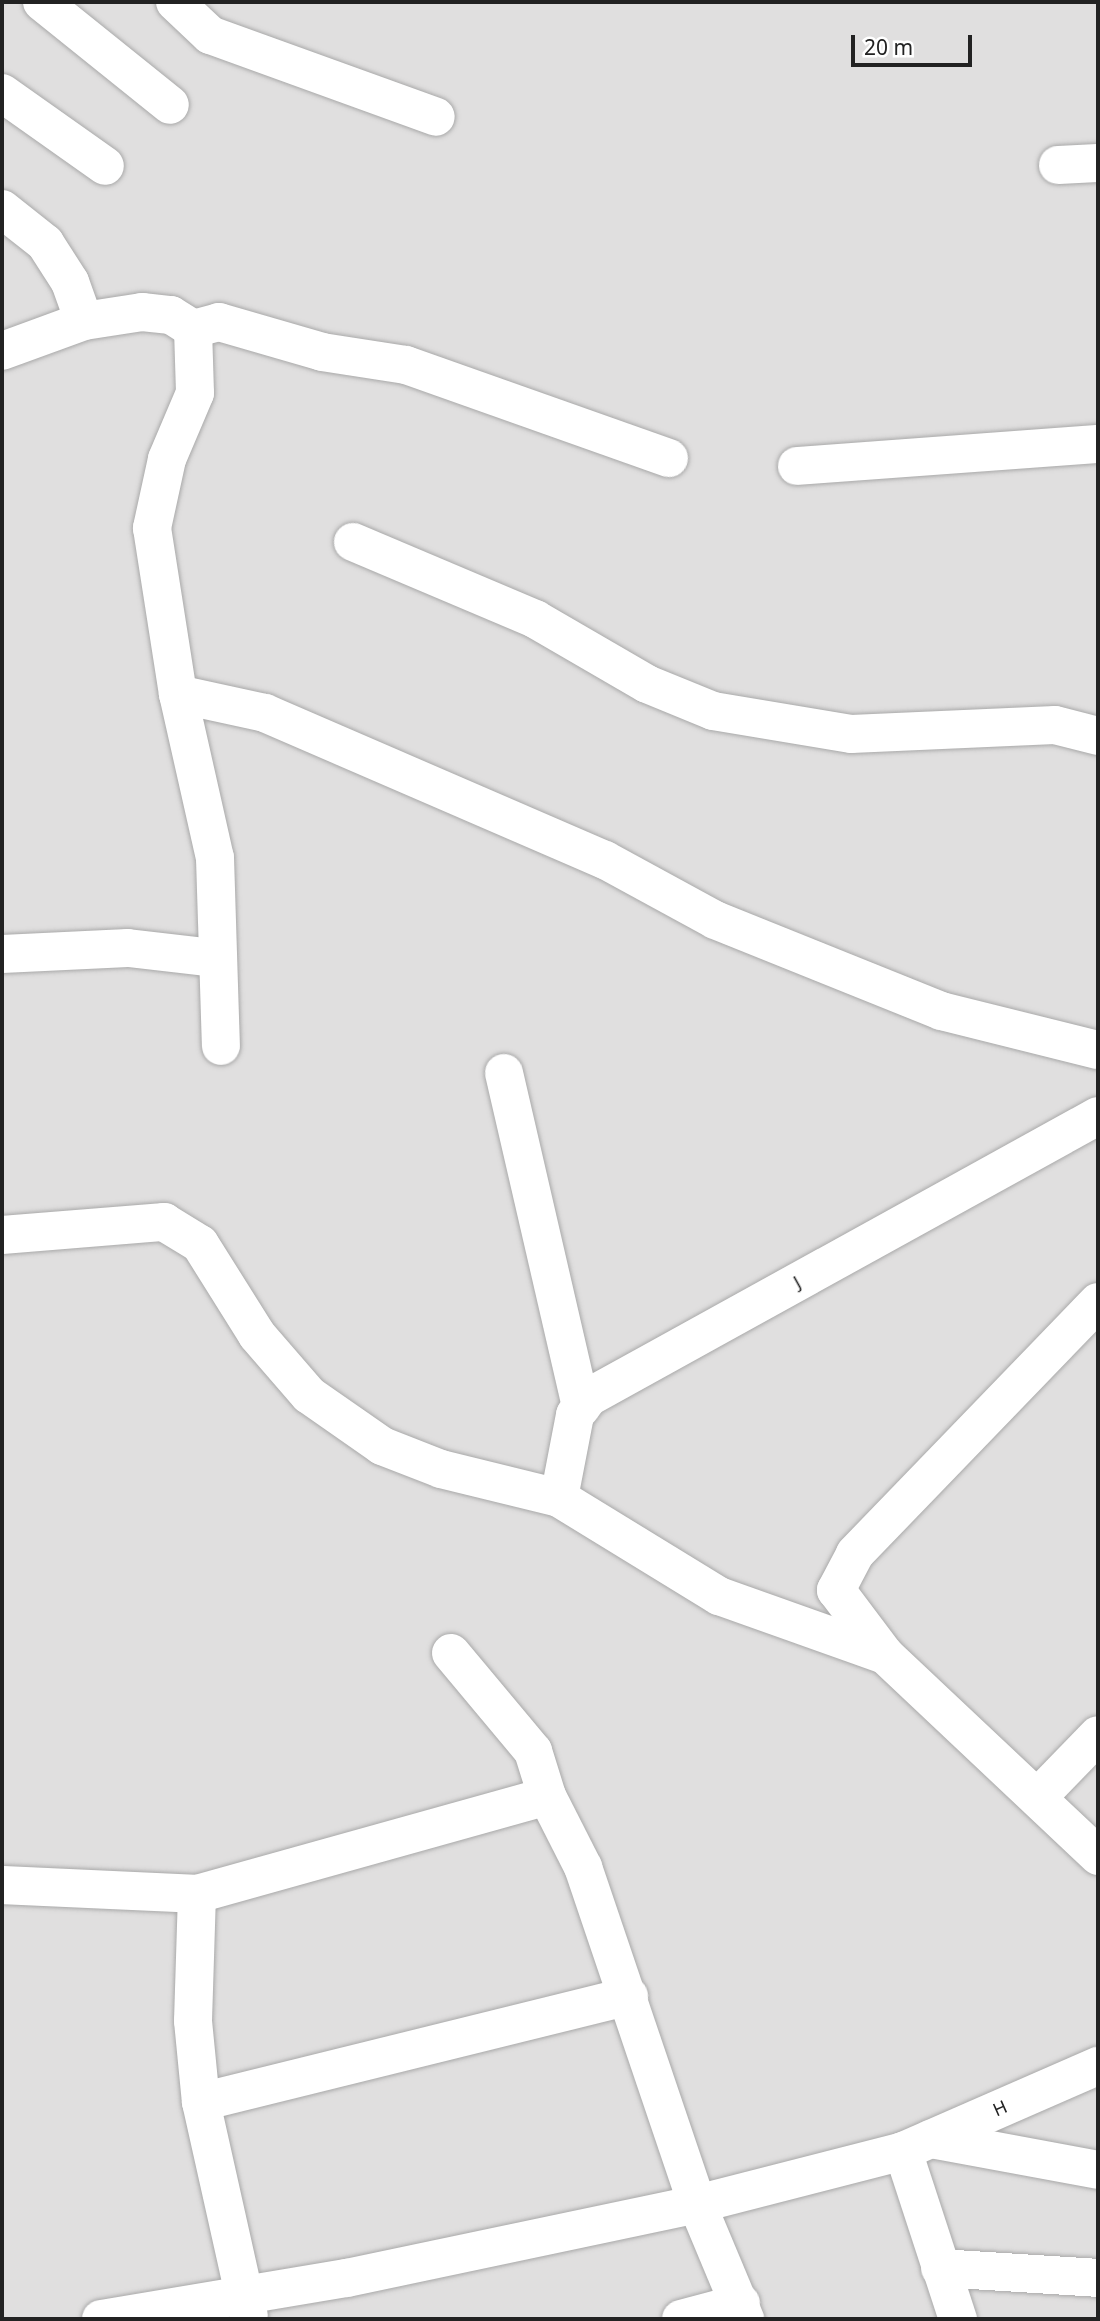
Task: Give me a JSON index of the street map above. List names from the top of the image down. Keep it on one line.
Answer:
{"streets":{"street":["J","H"]},"scale_bar":"20 m"}
